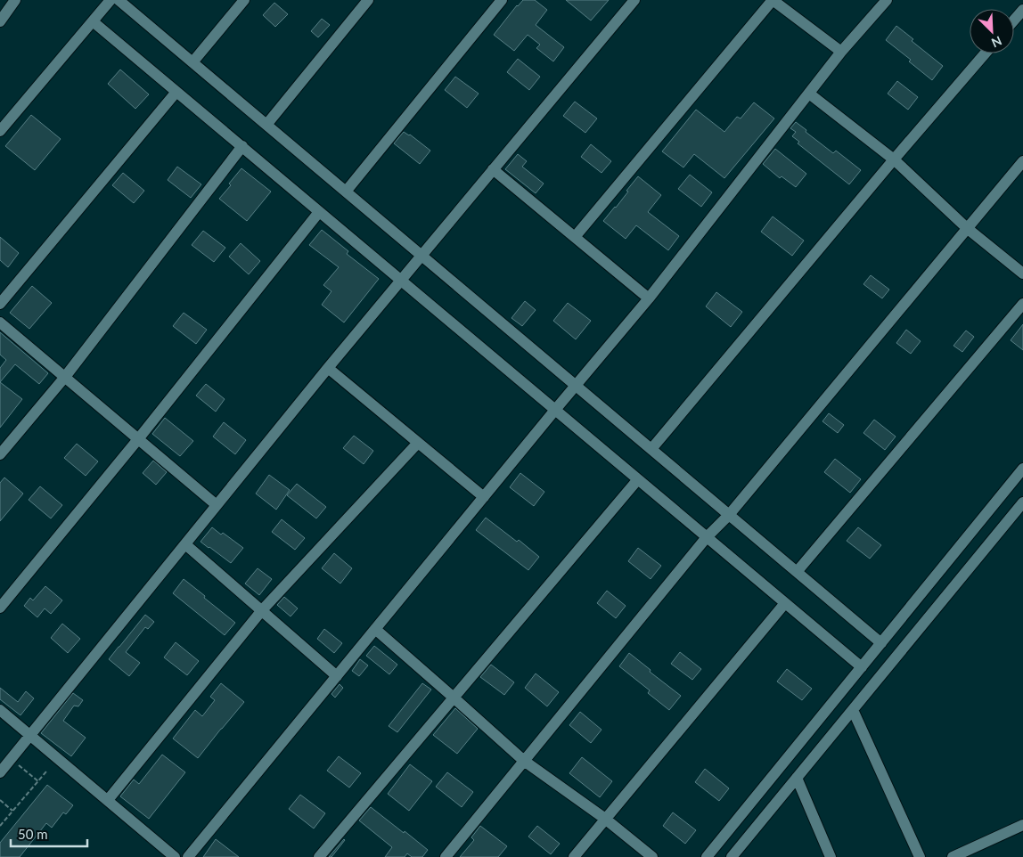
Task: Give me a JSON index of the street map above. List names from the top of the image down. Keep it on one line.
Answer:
{"scale_bar":"50 m","north":"bottom right"}
